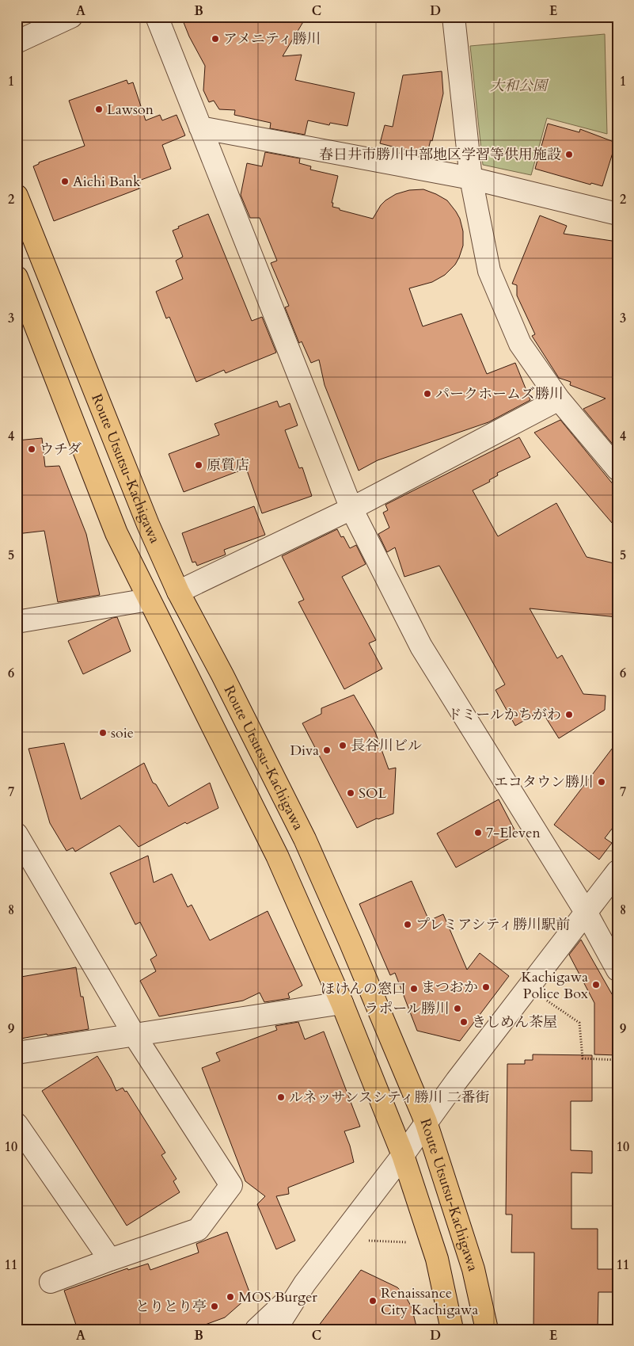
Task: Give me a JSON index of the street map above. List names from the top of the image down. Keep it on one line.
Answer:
{"streets":{"main road":["Route Utsutsu-Kachigawa"]},"parks":["大和公園"],"places":["アメニティ勝川","Lawson","春日井市勝川中部地区学習等供用施設","Aichi Bank","パークホームズ勝川","ウチダ","原質店","ドミールかちがわ","soie","長谷川ビル","Diva","エコタウン勝川","SOL","7-Eleven","プレミアシティ勝川駅前","Kachigawa Police Box","まつおか","ほけんの窓口","ラポール勝川","きしめん茶屋","ルネッサンスシティ勝川 二番街","MOS Burger","Renaissance City Kachigawa","とりとり亭"],"grid":{"columns":["A","B","C","D","E"],"rows":["1","2","3","4","5","6","7","8","9","10","11"]}}
